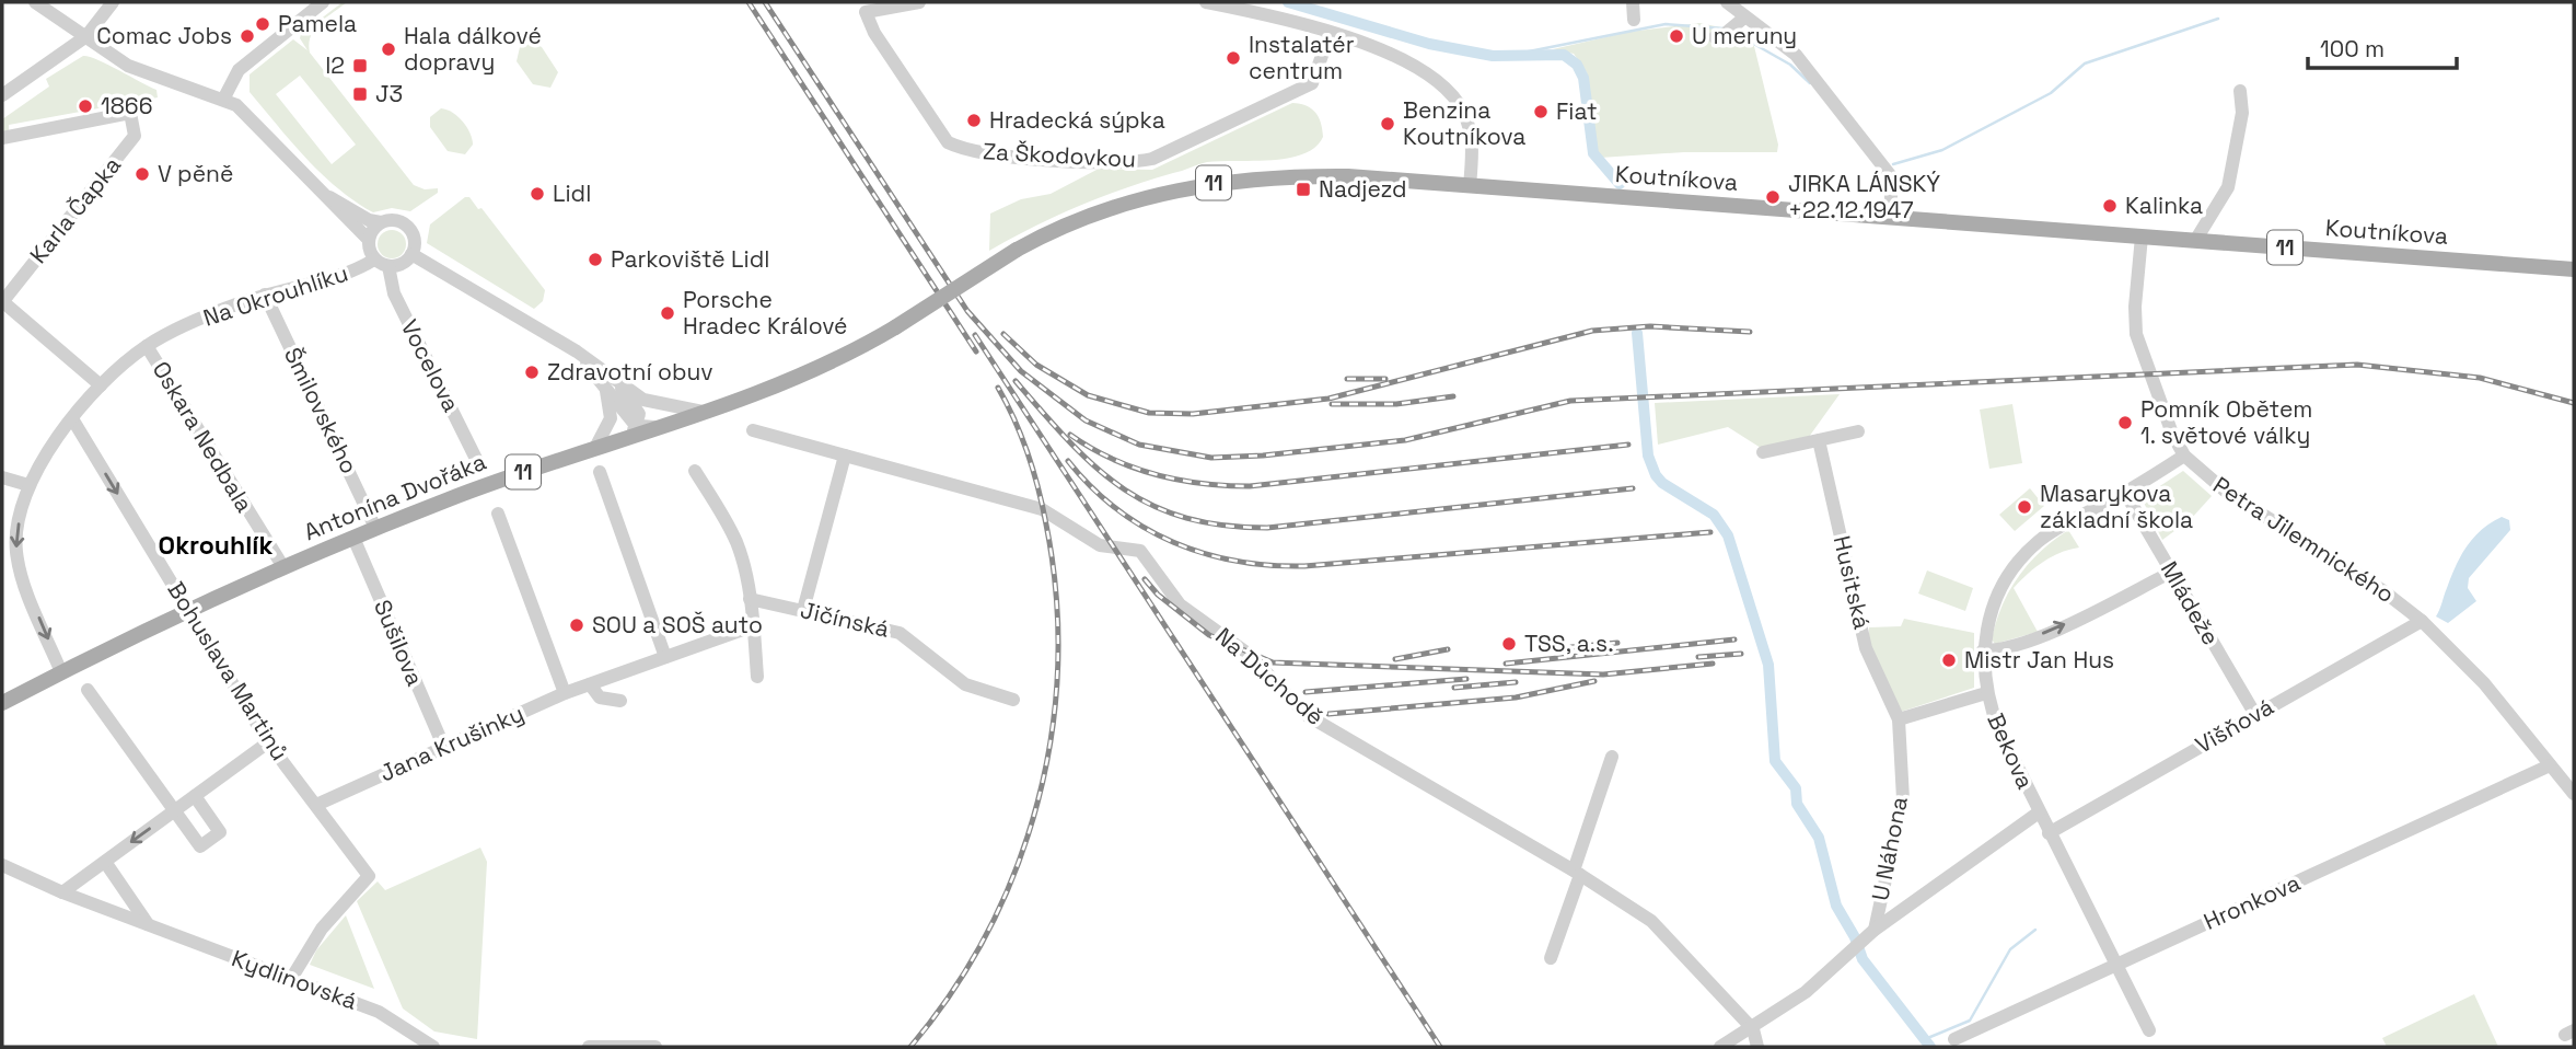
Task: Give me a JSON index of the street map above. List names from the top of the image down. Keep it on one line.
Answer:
{"streets":{"main road":["Koutníkova","11","Antonína Dvořáka"],"street":["Za Škodovkou","Karla Čapka","Na Okrouhlíku","Vocelova","Šmilovského","Oskara Nedbala","Petra Jilemnického","Husitská","Mládeže","Jičínská","Sušilova","Bohuslava Martinů","Na Důchodě","Višňová","Jana Krušinky","Bekova","U Náhona","Hronkova","Kydlinovská"]},"crossings":[["Koutníkova","Antonína Dvořáka"],["Koutníkova","Petra Jilemnického"],["Na Okrouhlíku","Vocelova"],["Na Okrouhlíku","Šmilovského"],["Na Okrouhlíku","Oskara Nedbala"],["Na Okrouhlíku","Antonína Dvořáka"],["Na Okrouhlíku","Bohuslava Martinů"],["Šmilovského","Antonína Dvořáka"],["Oskara Nedbala","Antonína Dvořáka"],["Antonína Dvořáka","Sušilova"],["Antonína Dvořáka","Bohuslava Martinů"],["Petra Jilemnického","Višňová"],["Petra Jilemnického","Bekova"],["Petra Jilemnického","Hronkova"],["Husitská","U Náhona"],["Mládeže","Višňová"],["Mládeže","Bekova"],["Sušilova","Jana Krušinky"],["Bohuslava Martinů","Jana Krušinky"],["Bohuslava Martinů","Kydlinovská"],["Na Důchodě","U Náhona"],["Višňová","Bekova"],["Bekova","U Náhona"],["Bekova","Hronkova"]],"districts":["Okrouhlík"],"places":{"other":["Pamela","Comac Jobs","U meruny","Hala dálkové dopravy","Instalatér centrum","1866","Fiat","Hradecká sýpka","Benzina Koutníkova","V pěně","Lidl","JIRKA LÁNSKÝ +22.12.1947","Kalinka","Parkoviště Lidl","Porsche Hradec Králové","Zdravotní obuv","Pomník Obětem 1. světové války","Masarykova základní škola","SOU a SOŠ auto","TSS, a.s.","Mistr Jan Hus"],"transit":["I2","J3","Nadjezd"]},"scale_bar":"100 m"}
